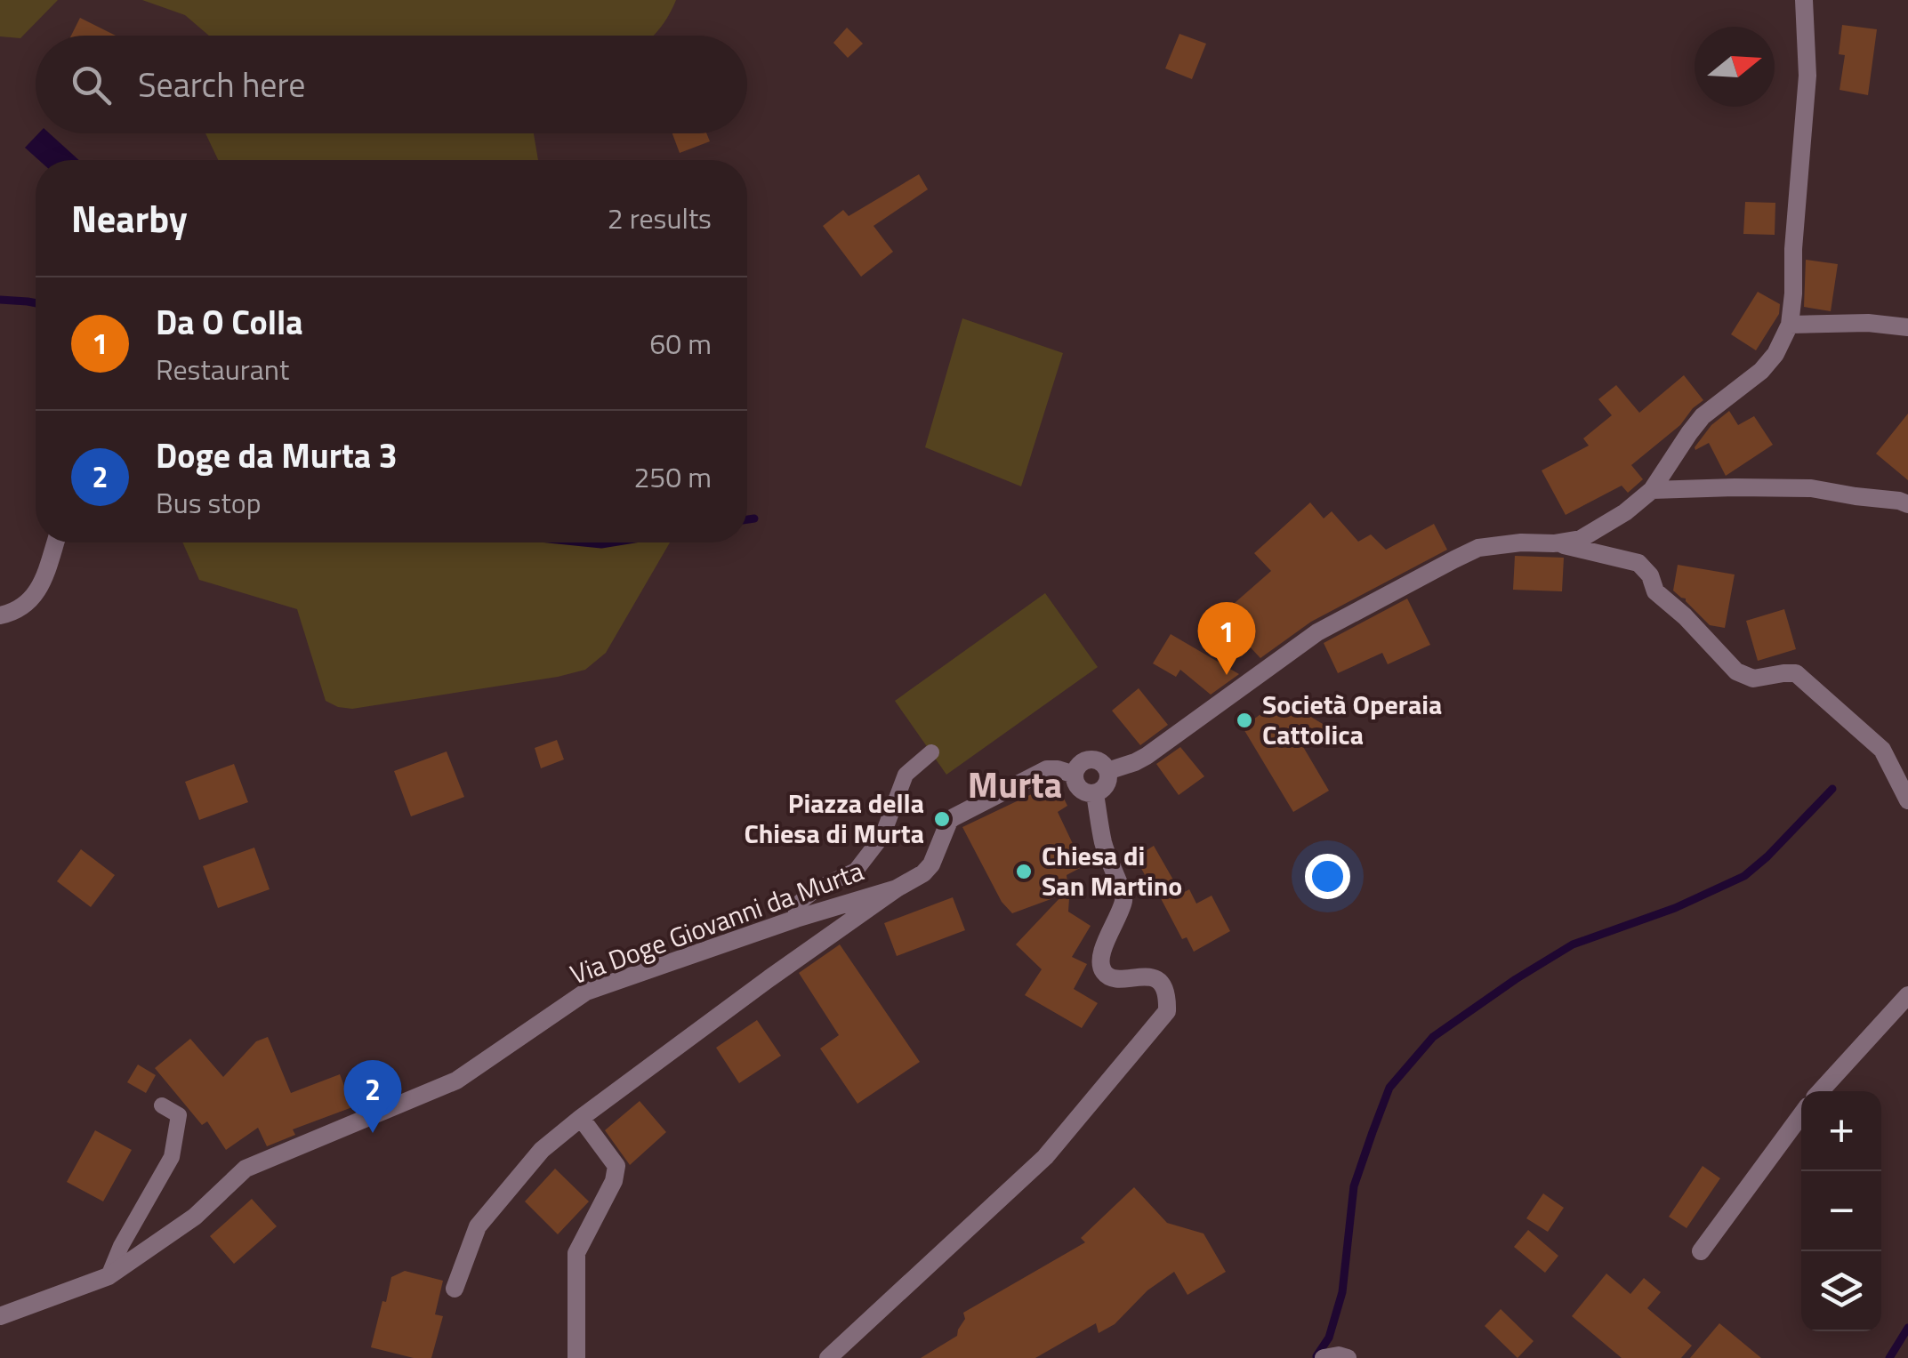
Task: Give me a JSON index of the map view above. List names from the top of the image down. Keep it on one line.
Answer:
{"streets":{"street":["Via Doge Giovanni da Murta"]},"districts":["Murta"],"places":["Società Operaia Cattolica","Piazza della Chiesa di Murta","Chiesa di San Martino"],"north":"right","page":{"search":"Search here","heading":["Nearby","2 results"],"list":[{"mark":"1","name":"Da O Colla","note":"Restaurant","value":"60 m"},{"mark":"2","name":"Doge da Murta 3","note":"Bus stop","value":"250 m"}],"pins":["1","2"],"map_buttons":["+","−"]}}
